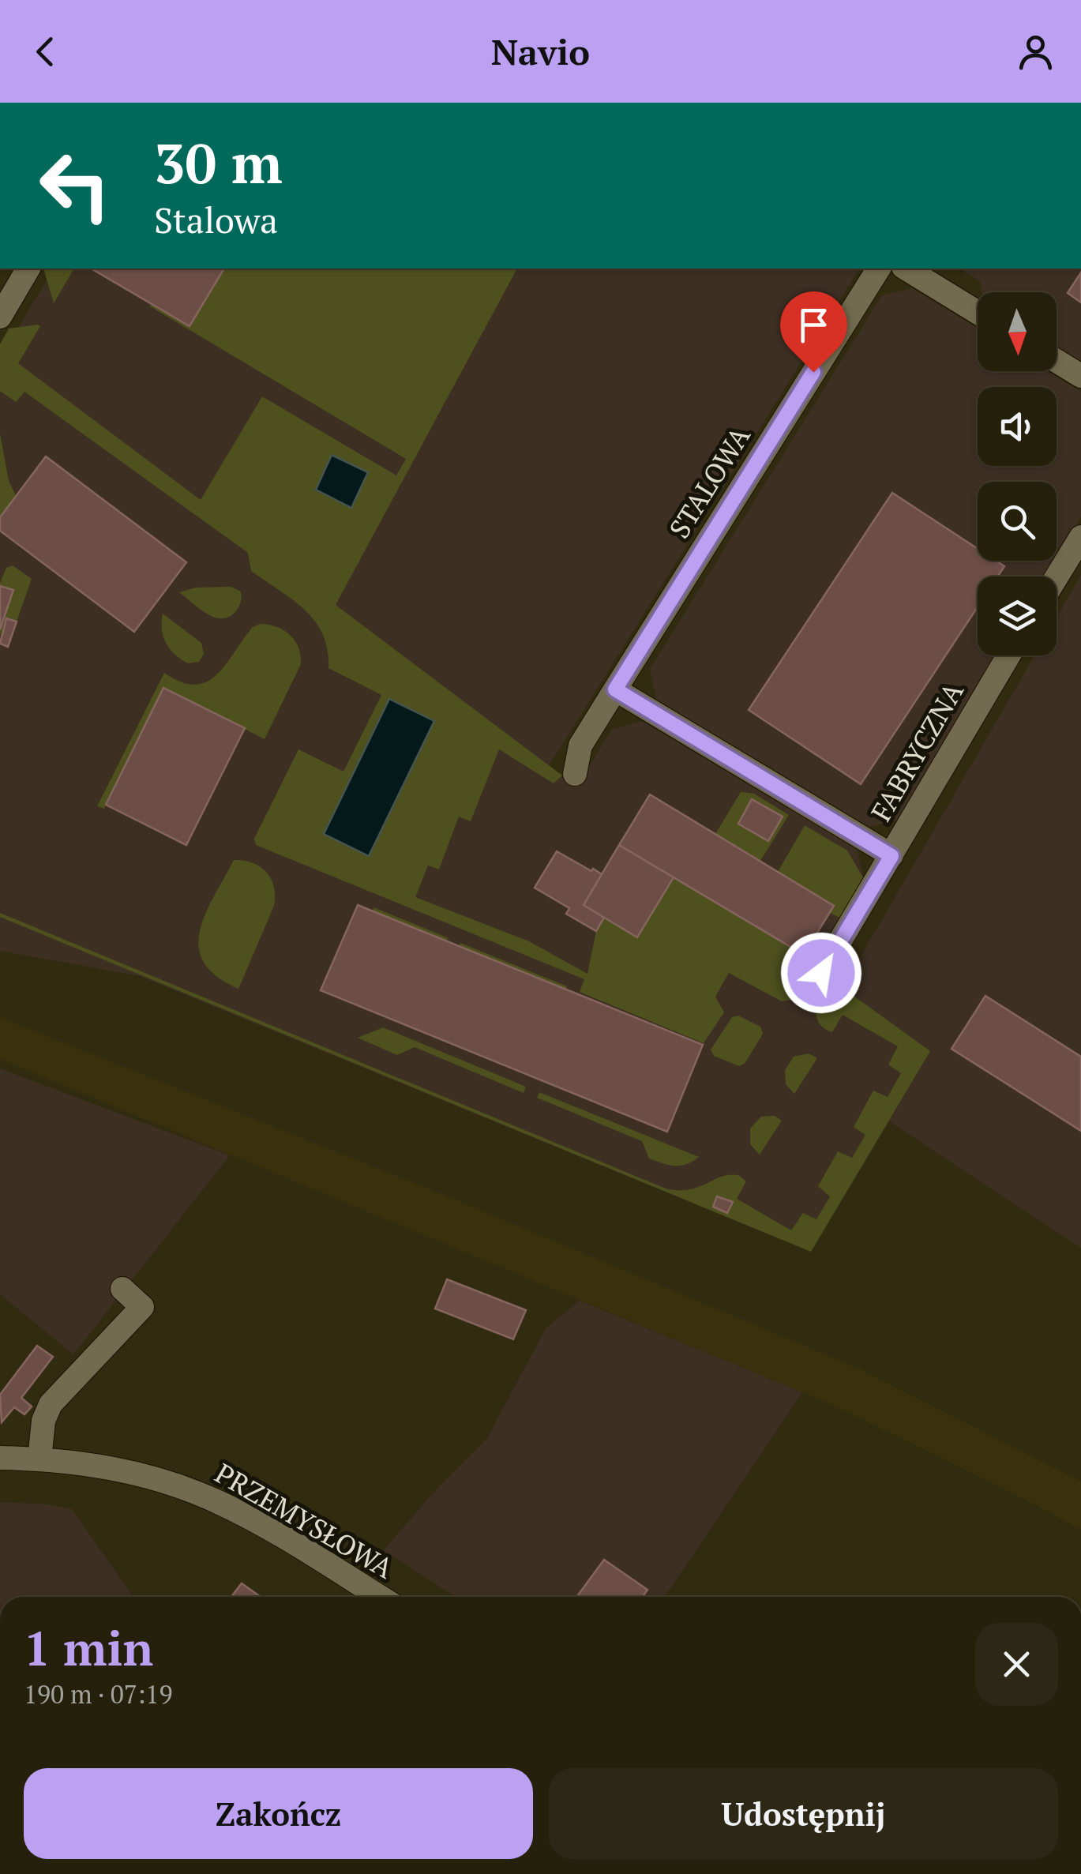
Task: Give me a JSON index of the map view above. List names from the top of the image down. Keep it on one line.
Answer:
{"streets":{"street":["STALOWA","FABRYCZNA","PRZEMYSŁOWA"]},"north":"bottom","page":{"header":"Navio","turn":["30 m","Stalowa"],"heading":["1 min","190 m · 07:19"],"buttons":["Zakończ","Udostępnij"]}}
